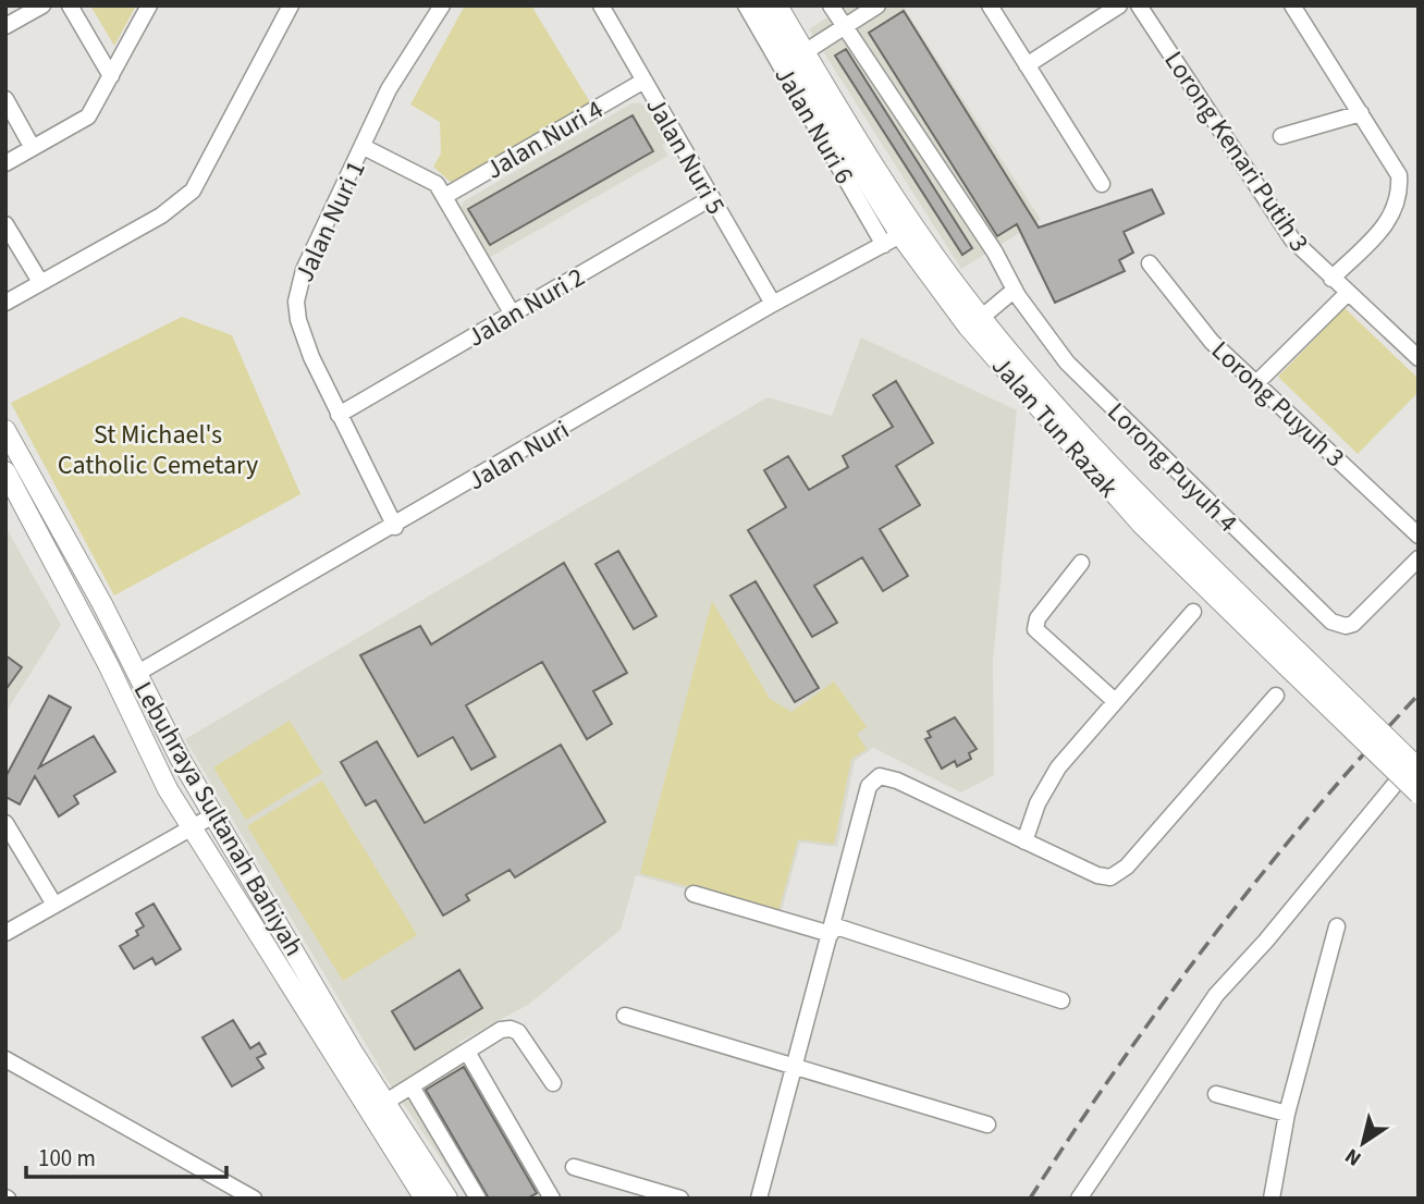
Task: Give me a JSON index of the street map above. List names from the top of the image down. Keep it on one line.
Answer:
{"streets":{"main road":["Jalan Tun Razak","Lebuhraya Sultanah Bahiyah"],"street":["Jalan Nuri 6","Jalan Nuri 4","Lorong Kenari Putih 3","Jalan Nuri 5","Jalan Nuri 1","Jalan Nuri 2","Lorong Puyuh 3","Jalan Nuri","Lorong Puyuh 4"]},"crossings":[["Jalan Nuri 6","Jalan Tun Razak"],["Jalan Nuri 6","Jalan Nuri"],["Jalan Nuri 4","Jalan Nuri 5"],["Jalan Nuri 5","Jalan Nuri 2"],["Jalan Nuri 5","Jalan Nuri"],["Jalan Nuri 1","Jalan Nuri 2"],["Jalan Nuri 1","Jalan Nuri"],["Jalan Tun Razak","Jalan Nuri"],["Jalan Nuri","Lebuhraya Sultanah Bahiyah"]],"parks":["St Michael's Catholic Cemetary"],"scale_bar":"100 m","north":"bottom left"}
